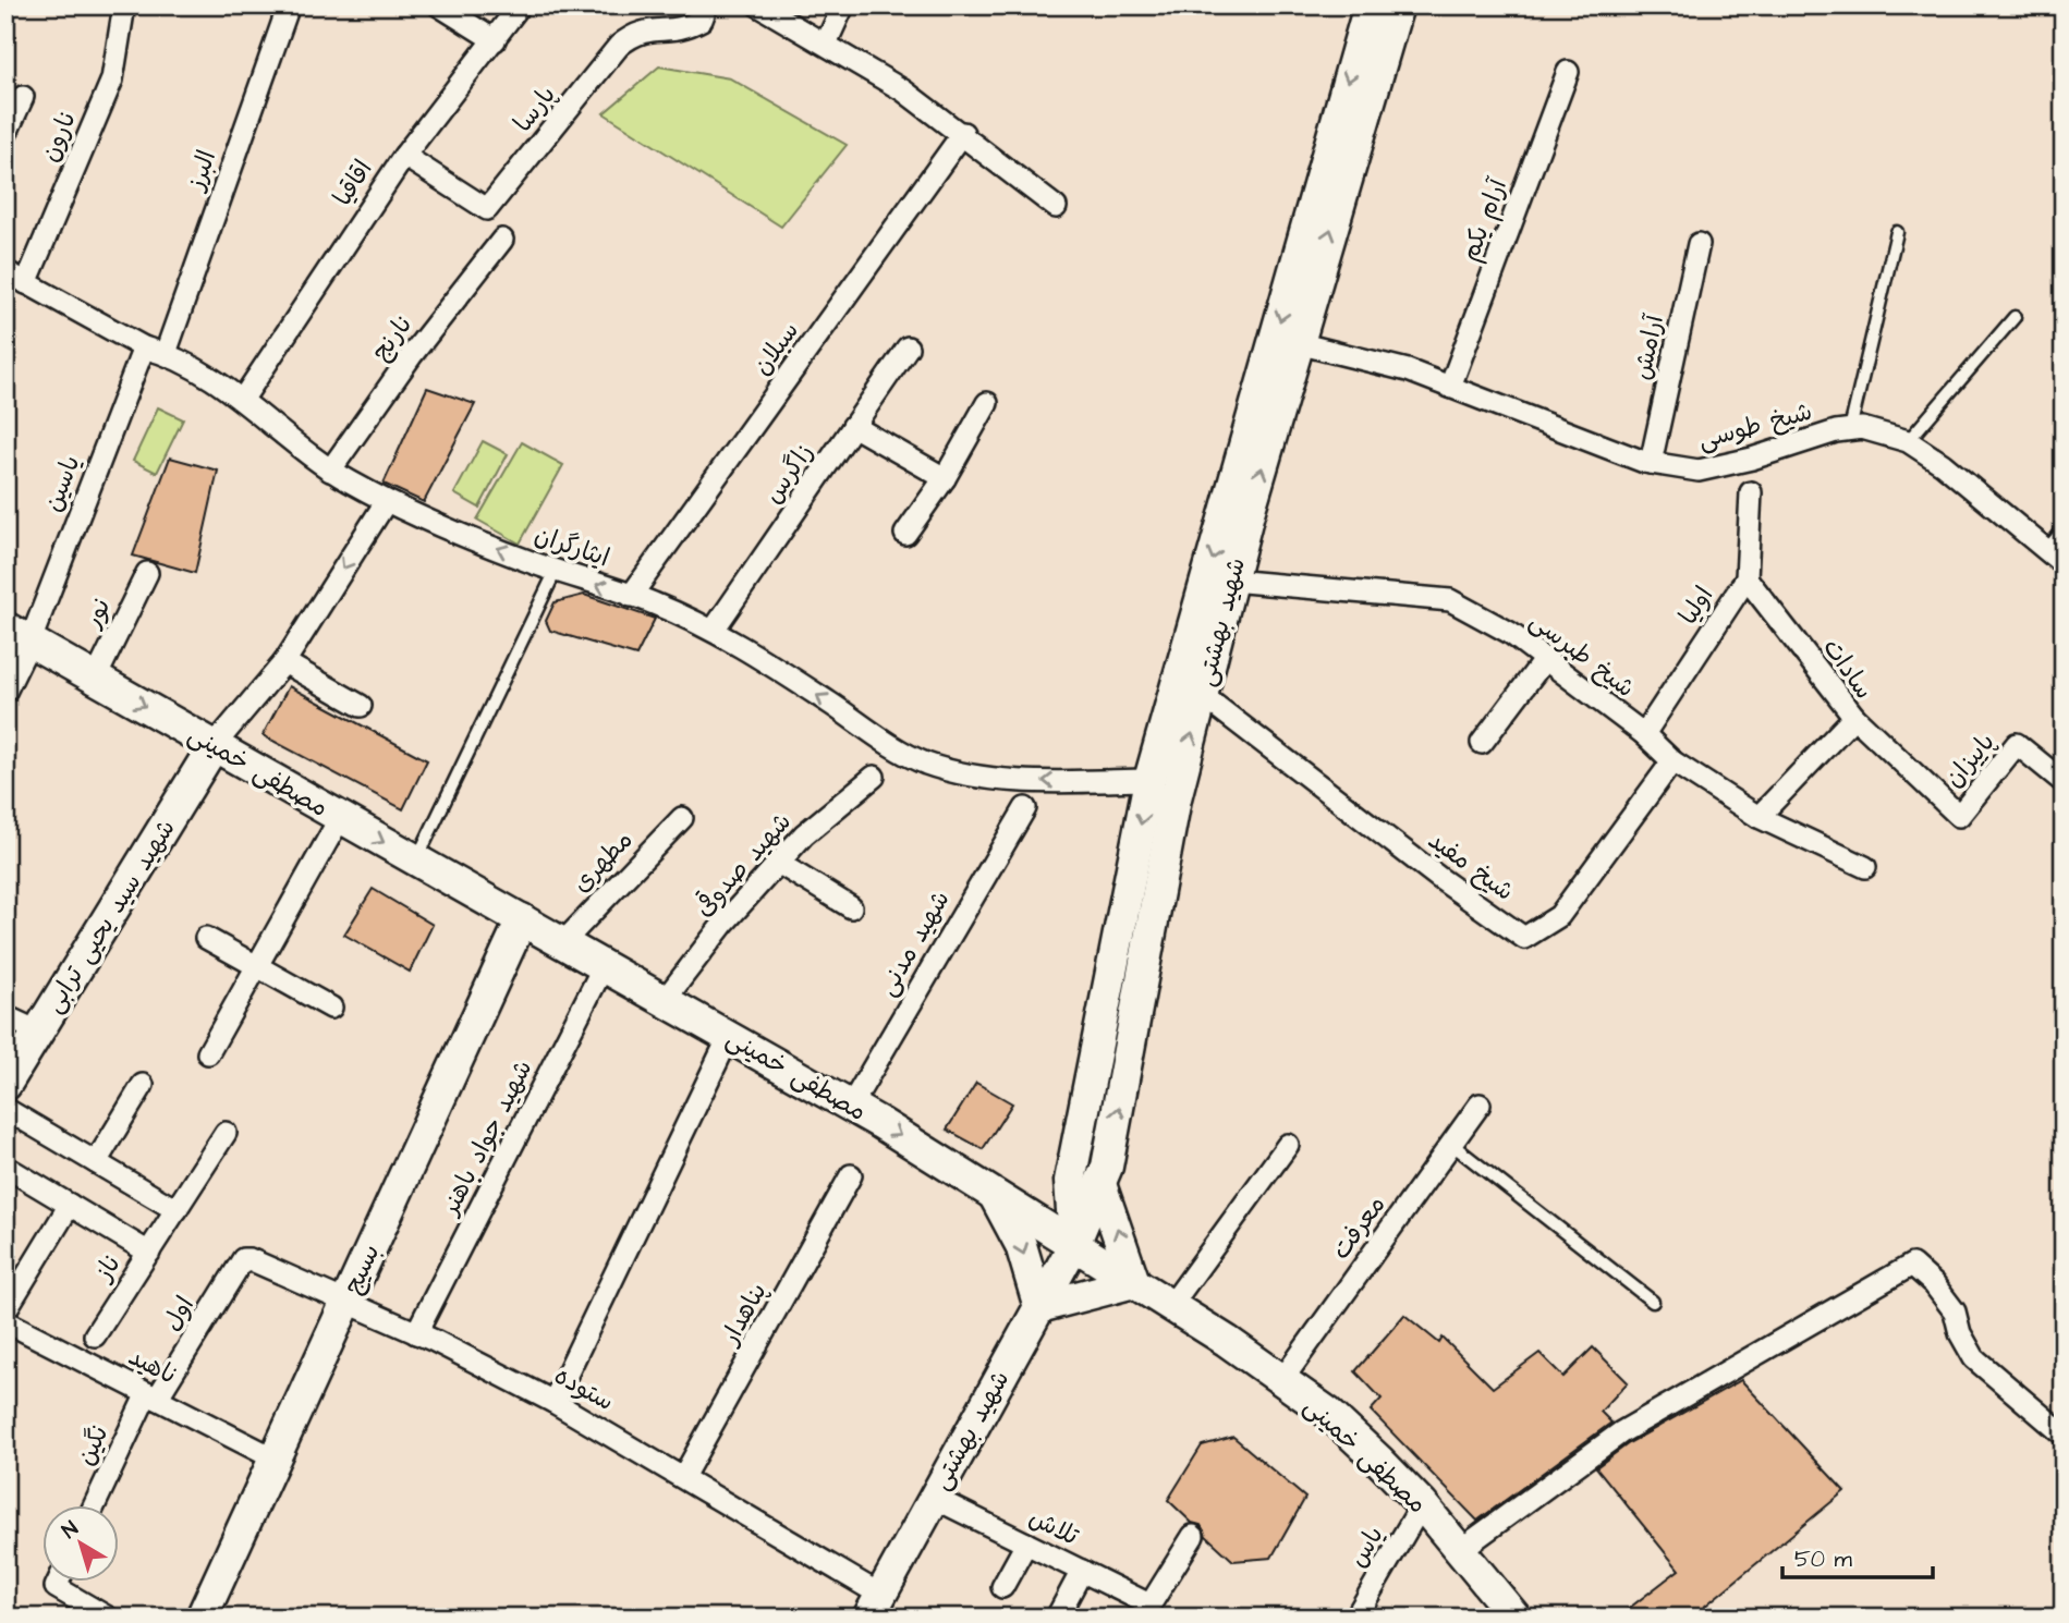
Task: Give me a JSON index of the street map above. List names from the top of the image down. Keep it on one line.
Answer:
{"streets":{"main road":["شهید بهشتی","مصطفی خمینی","شهید سید یحیی ترابی","بسیج"],"street":["پارسا","نارون","البرز","اقاقیا","آرام یکم","نارنج","آرامش","سبلان","شیخ طوسی","زاگرس","یاسین","ایثارگران","اولیا","نور","شیخ طبرسی","سادات","پاییزان","مطهری","شهید صدوقی","شیخ مفید","شهید مدنی","شهید جواد باهنر","معرفت","ناز","اول","پناهدار","ناهید","ستوده","نگین","تلاش","یاس"]},"crossings":[["پارسا","اقاقیا"],["نارون","ایثارگران"],["البرز","ایثارگران"],["اقاقیا","ایثارگران"],["آرام یکم","شیخ طوسی"],["نارنج","ایثارگران"],["آرامش","شیخ طوسی"],["سبلان","ایثارگران"],["شیخ طوسی","شهید بهشتی"],["زاگرس","ایثارگران"],["یاسین","ایثارگران"],["یاسین","مصطفی خمینی"],["ایثارگران","شهید بهشتی"],["اولیا","شیخ طبرسی"],["اولیا","سادات"],["نور","مصطفی خمینی"],["شهید بهشتی","شیخ طبرسی"],["شهید بهشتی","مصطفی خمینی"],["شهید بهشتی","شیخ مفید"],["شهید بهشتی","ستوده"],["شهید بهشتی","تلاش"],["شیخ طبرسی","سادات"],["شیخ طبرسی","شیخ مفید"],["سادات","پاییزان"],["مصطفی خمینی","مطهری"],["مصطفی خمینی","شهید صدوقی"],["مصطفی خمینی","شهید سید یحیی ترابی"],["مصطفی خمینی","شهید مدنی"],["مصطفی خمینی","شهید جواد باهنر"],["مصطفی خمینی","معرفت"],["مصطفی خمینی","بسیج"],["مصطفی خمینی","یاس"],["شهید جواد باهنر","ستوده"],["بسیج","ناهید"],["بسیج","ستوده"],["اول","ناهید"],["اول","ستوده"],["اول","نگین"],["پناهدار","ستوده"],["ناهید","نگین"]],"one_way":["ایثارگران"],"scale_bar":"50 m","north":"top left"}
